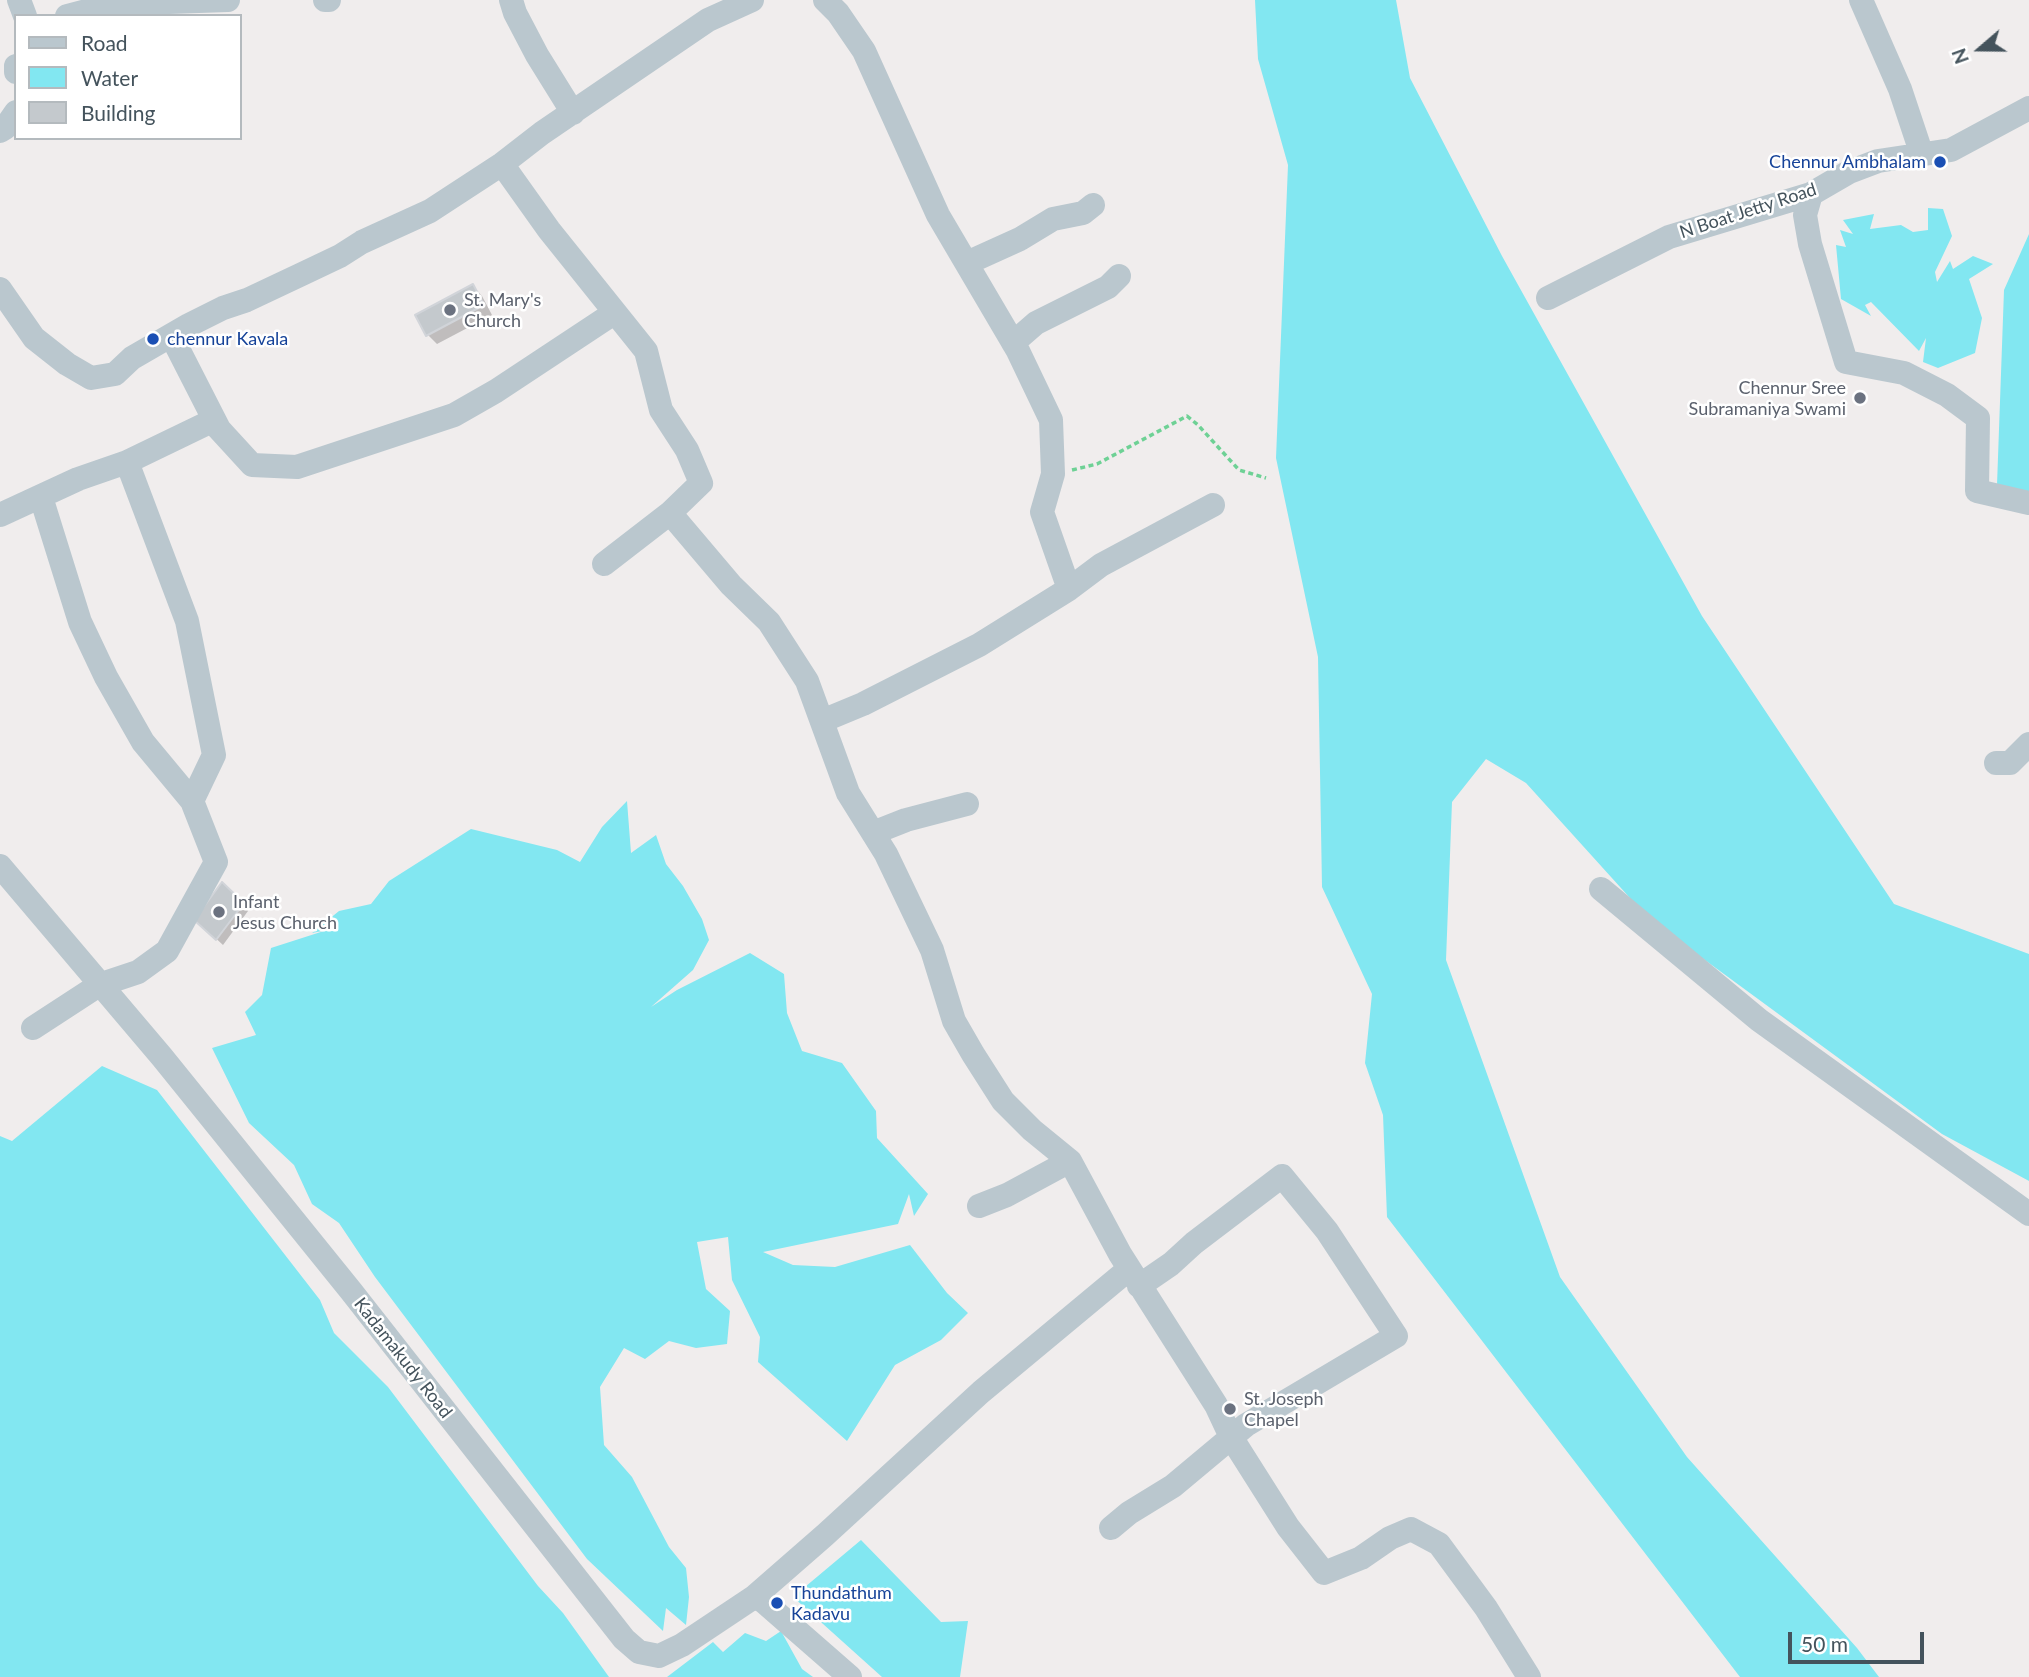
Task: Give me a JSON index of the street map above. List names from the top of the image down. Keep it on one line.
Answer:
{"streets":{"street":["N Boat Jetty Road","Kadamakudy Road"]},"places":["Chennur Ambhalam","St. Mary's Church","chennur Kavala","Chennur Sree Subramaniya Swami","Infant Jesus Church","St. Joseph Chapel","Thundathum Kadavu"],"legend":["Road","Water","Building"],"scale_bar":"50 m","north":"left"}
